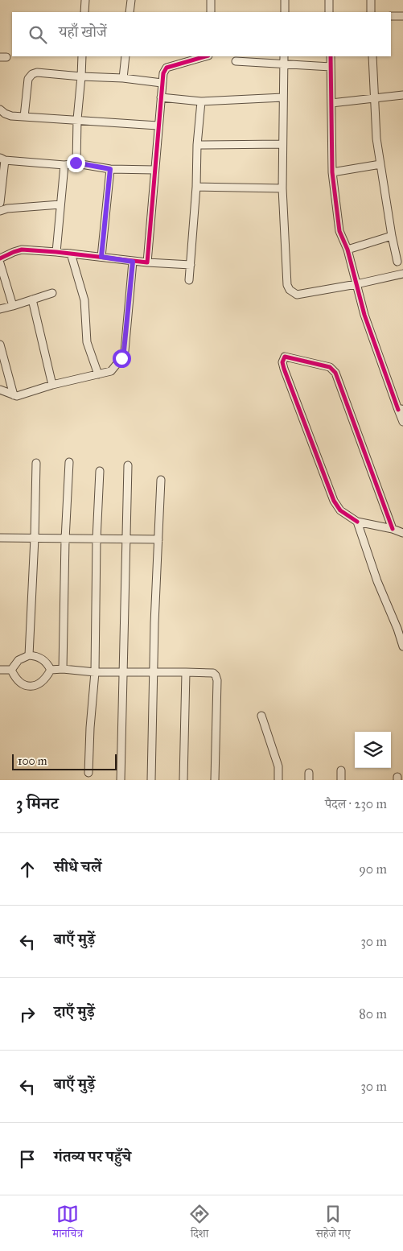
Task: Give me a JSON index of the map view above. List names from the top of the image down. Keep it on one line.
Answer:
{"scale_bar":"100 m","page":{"search":"यहाँ खोजें","scale":"100 m","heading":["3 मिनट","पैदल · 230 m"],"list":[["सीधे चलें","90 m"],["बाएँ मुड़ें","30 m"],["दाएँ मुड़ें","80 m"],["बाएँ मुड़ें","30 m"],"गंतव्य पर पहुँचे"],"nav":["मानचित्र","दिशा","सहेजे गए"]}}
